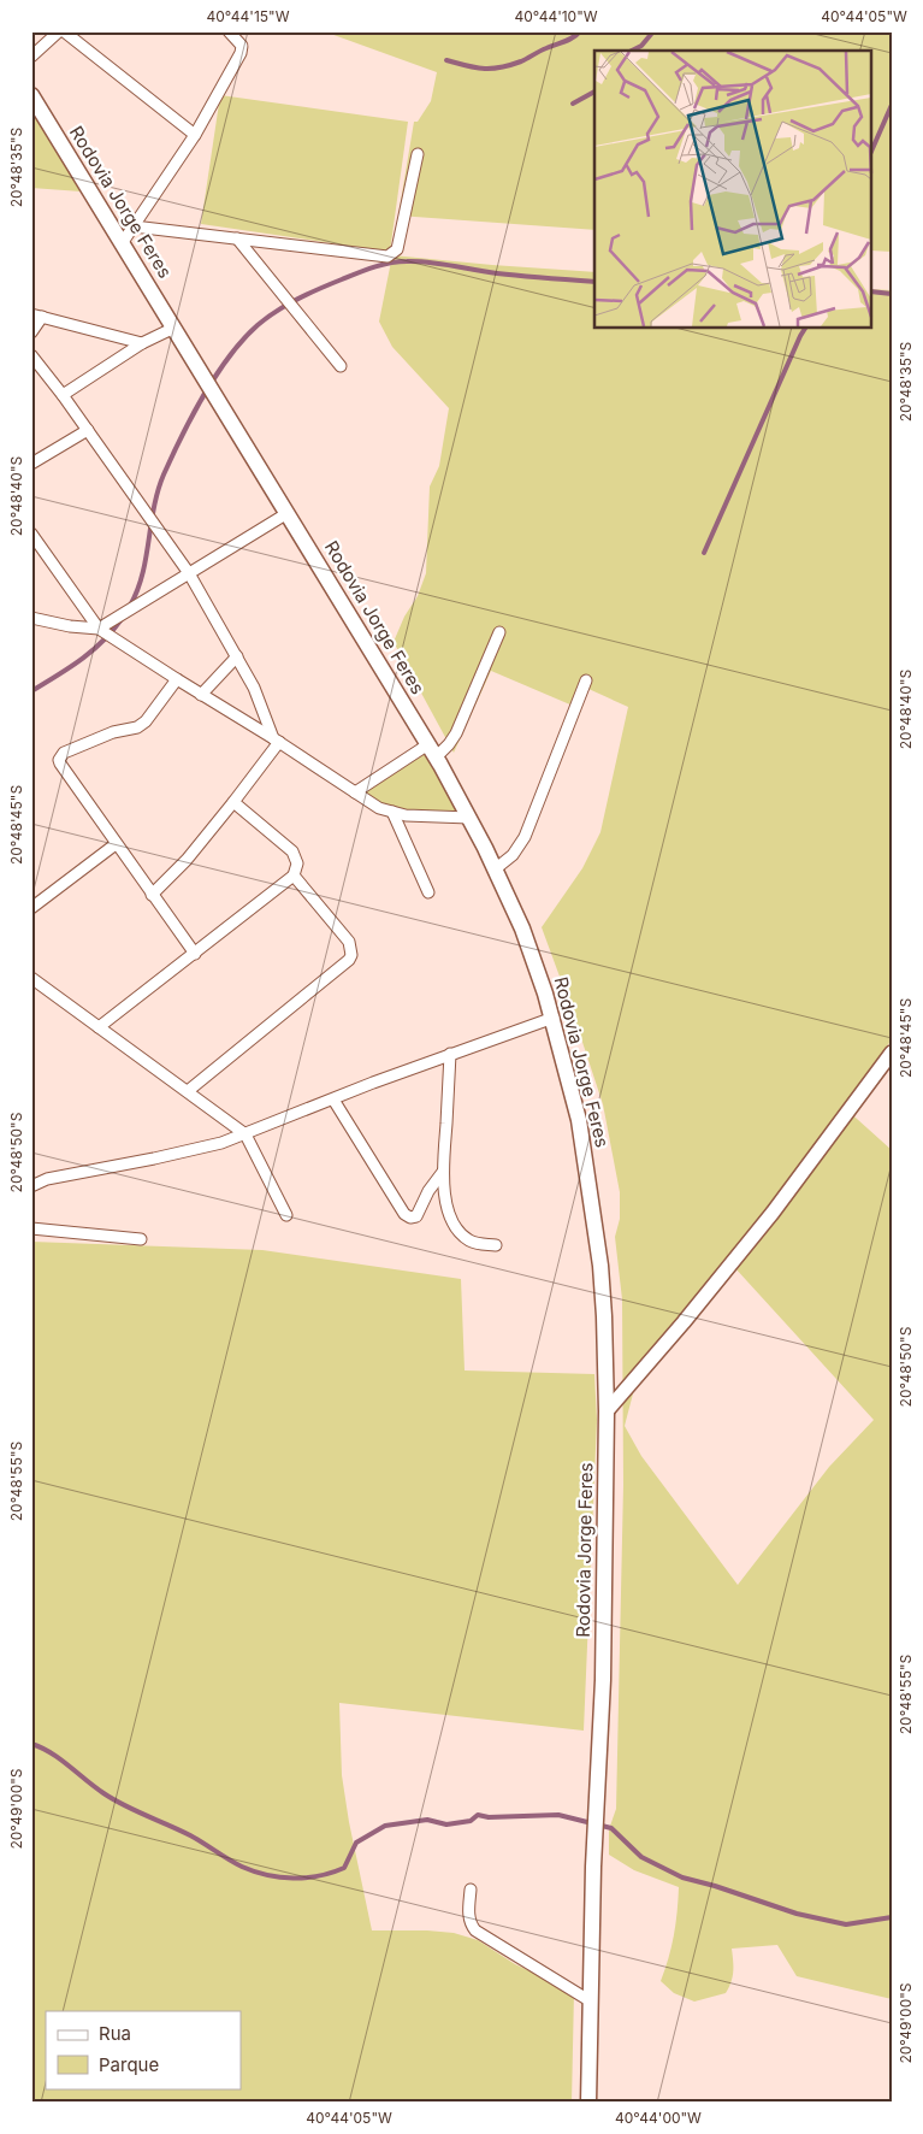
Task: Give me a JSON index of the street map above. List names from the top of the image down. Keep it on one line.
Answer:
{"streets":{"main road":["Rodovia Jorge Feres"]},"legend":["Rua","Parque"],"coordinates":["40°44'15\"W","40°44'10\"W","40°44'05\"W","20°48'35\"S","20°48'40\"S","20°48'45\"S","20°48'50\"S","20°48'55\"S","20°49'00\"S","40°44'00\"W"]}
